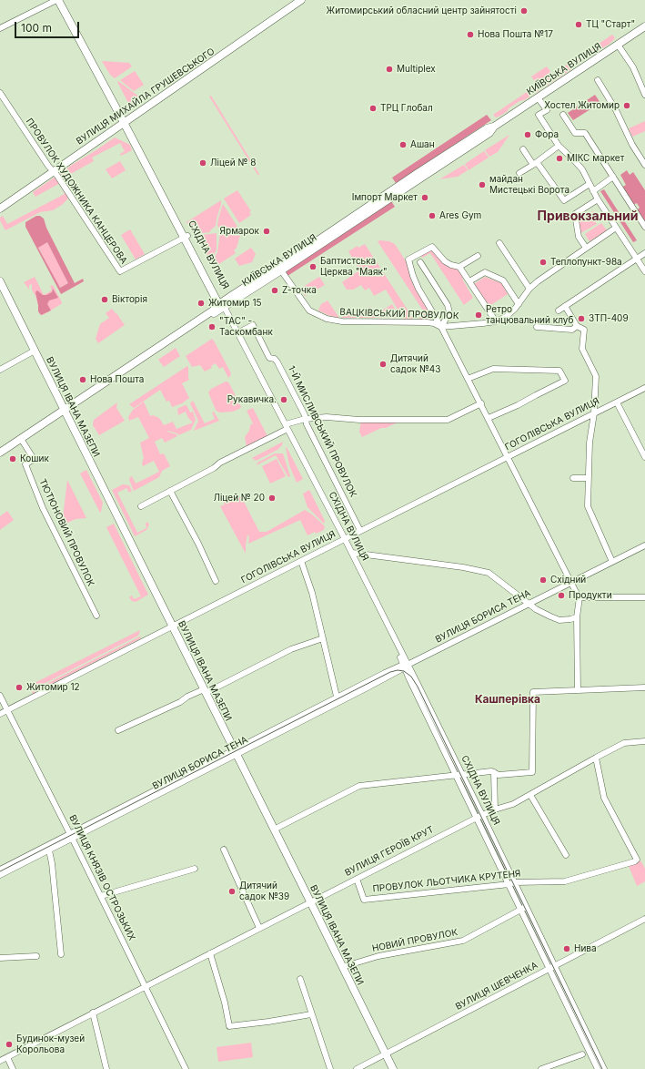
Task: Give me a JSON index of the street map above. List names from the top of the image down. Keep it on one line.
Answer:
{"streets":{"main road":["КИЇВСЬКА ВУЛИЦЯ","ВУЛИЦЯ МИХАЙЛА ГРУШЕВСЬКОГО","СХІДНА ВУЛИЦЯ","ВУЛИЦЯ ІВАНА МАЗЕПИ"],"street":["ПРОВУЛОК ХУДОЖНИКА КАНЦЕРОВА","ВАЦКІВСЬКИЙ ПРОВУЛОК","ГОГОЛІВСЬКА ВУЛИЦЯ","1-Й МИСЛИВСЬКИЙ ПРОВУЛОК","ТЮТЮНОВИЙ ПРОВУЛОК","ВУЛИЦЯ БОРИСА ТЕНА","ВУЛИЦЯ ГЕРОЇВ КРУТ","ВУЛИЦЯ КНЯЗІВ ОСТРОЗЬКИХ","ПРОВУЛОК ЛЬОТЧИКА КРУТЕНЯ","НОВИЙ ПРОВУЛОК","ВУЛИЦЯ ШЕВЧЕНКА"]},"crossings":[["КИЇВСЬКА ВУЛИЦЯ","СХІДНА ВУЛИЦЯ"],["КИЇВСЬКА ВУЛИЦЯ","ВАЦКІВСЬКИЙ ПРОВУЛОК"],["КИЇВСЬКА ВУЛИЦЯ","ВУЛИЦЯ ІВАНА МАЗЕПИ"],["КИЇВСЬКА ВУЛИЦЯ","ТЮТЮНОВИЙ ПРОВУЛОК"],["ВУЛИЦЯ МИХАЙЛА ГРУШЕВСЬКОГО","ПРОВУЛОК ХУДОЖНИКА КАНЦЕРОВА"],["ВУЛИЦЯ МИХАЙЛА ГРУШЕВСЬКОГО","СХІДНА ВУЛИЦЯ"],["ПРОВУЛОК ХУДОЖНИКА КАНЦЕРОВА","СХІДНА ВУЛИЦЯ"],["СХІДНА ВУЛИЦЯ","ГОГОЛІВСЬКА ВУЛИЦЯ"],["СХІДНА ВУЛИЦЯ","1-Й МИСЛИВСЬКИЙ ПРОВУЛОК"],["СХІДНА ВУЛИЦЯ","ВУЛИЦЯ БОРИСА ТЕНА"],["СХІДНА ВУЛИЦЯ","ВУЛИЦЯ ГЕРОЇВ КРУТ"],["СХІДНА ВУЛИЦЯ","ПРОВУЛОК ЛЬОТЧИКА КРУТЕНЯ"],["СХІДНА ВУЛИЦЯ","НОВИЙ ПРОВУЛОК"],["СХІДНА ВУЛИЦЯ","ВУЛИЦЯ ШЕВЧЕНКА"],["ВУЛИЦЯ ІВАНА МАЗЕПИ","ГОГОЛІВСЬКА ВУЛИЦЯ"],["ВУЛИЦЯ ІВАНА МАЗЕПИ","ВУЛИЦЯ БОРИСА ТЕНА"],["ВУЛИЦЯ ІВАНА МАЗЕПИ","ВУЛИЦЯ ГЕРОЇВ КРУТ"],["ВУЛИЦЯ ІВАНА МАЗЕПИ","НОВИЙ ПРОВУЛОК"],["ВУЛИЦЯ ІВАНА МАЗЕПИ","ВУЛИЦЯ ШЕВЧЕНКА"],["ГОГОЛІВСЬКА ВУЛИЦЯ","1-Й МИСЛИВСЬКИЙ ПРОВУЛОК"],["ГОГОЛІВСЬКА ВУЛИЦЯ","ВУЛИЦЯ КНЯЗІВ ОСТРОЗЬКИХ"],["ВУЛИЦЯ БОРИСА ТЕНА","ВУЛИЦЯ КНЯЗІВ ОСТРОЗЬКИХ"],["ВУЛИЦЯ ГЕРОЇВ КРУТ","ВУЛИЦЯ КНЯЗІВ ОСТРОЗЬКИХ"],["ВУЛИЦЯ ГЕРОЇВ КРУТ","ПРОВУЛОК ЛЬОТЧИКА КРУТЕНЯ"]],"districts":["Привокзальний","Кашперівка"],"places":["Житомирський обласний центр зайнятості","ТЦ \"Старт\"","Нова Пошта №17","Multiplex","Хостел Житомир","ТРЦ Глобал","Фора","Ашан","МІКС маркет","Ліцей № 8","майдан Мистецькі Ворота","Імпорт Маркет","Ares Gym","Ярмарок","Теплопункт-98а","Баптистська Церква \"Маяк\"","Z-точка","Вікторія","Житомир 15","Ретро танцювальний клуб","ЗТП-409","\"ТАС\" - Таскомбанк","Дитячий садок №43","Нова Пошта","Рукавичка.","Кошик","Ліцей № 20","Східний","Продукти","Житомир 12","Дитячий садок №39","Нива","Будинок-музей Корольова"],"scale_bar":"100 m"}
